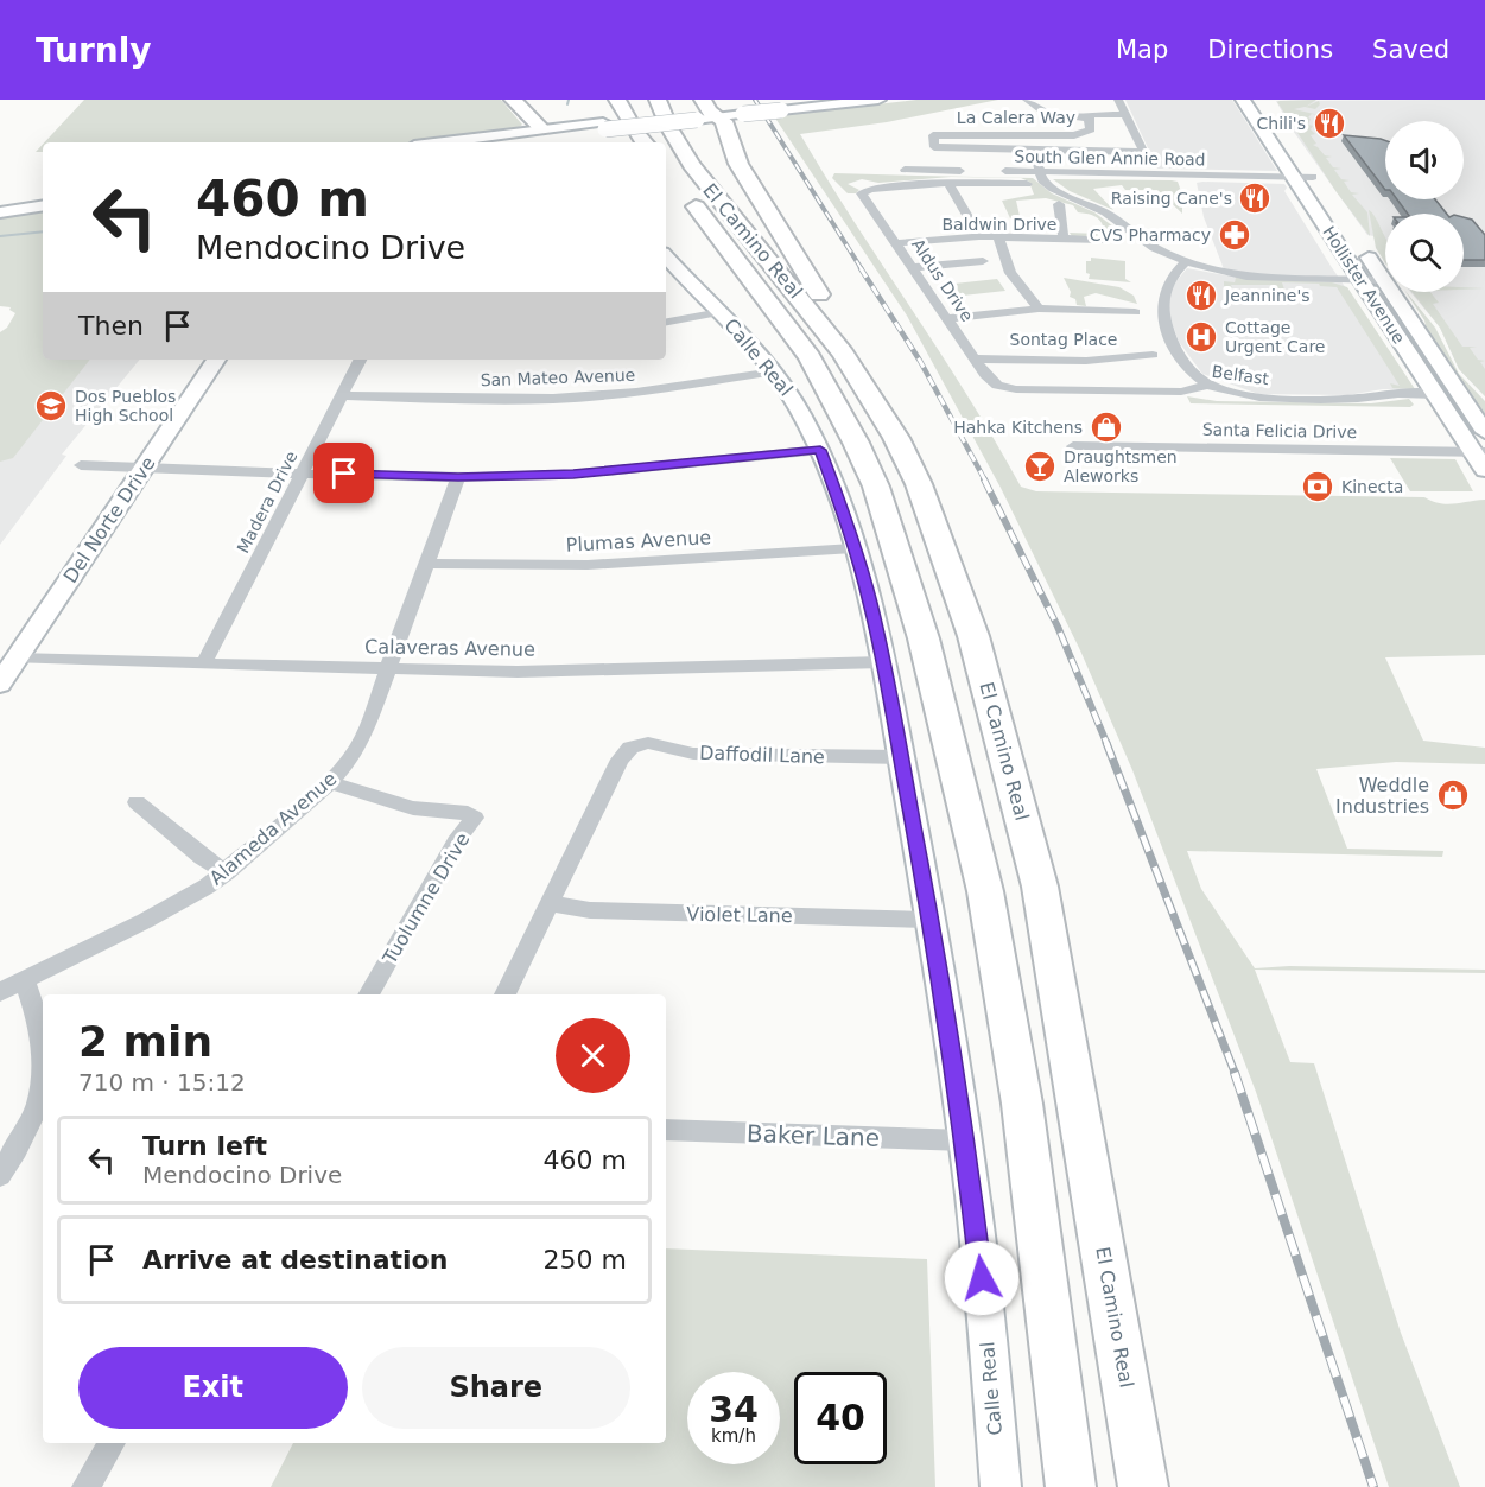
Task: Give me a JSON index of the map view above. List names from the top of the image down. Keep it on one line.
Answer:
{"streets":{"highway":["El Camino Real"],"main road":["Hollister Avenue","Calle Real","Del Norte Drive"],"street":["La Calera Way","South Glen Annie Road","Baldwin Drive","Aldus Drive","Sontag Place","Belfast","San Mateo Avenue","Santa Felicia Drive","Madera Drive","Plumas Avenue","Calaveras Avenue","Daffodil Lane","Alameda Avenue","Tuolumne Drive","Violet Lane","Baker Lane"]},"crossings":[["La Calera Way","South Glen Annie Road"],["South Glen Annie Road","Hollister Avenue"],["Baldwin Drive","Aldus Drive"],["Aldus Drive","Sontag Place"],["Aldus Drive","Belfast"],["Hollister Avenue","Belfast"],["Hollister Avenue","Santa Felicia Drive"],["Calle Real","San Mateo Avenue"],["Calle Real","Plumas Avenue"],["Calle Real","Calaveras Avenue"],["Calle Real","Daffodil Lane"],["Calle Real","Violet Lane"],["Calle Real","Baker Lane"],["San Mateo Avenue","Madera Drive"],["Madera Drive","Calaveras Avenue"],["Del Norte Drive","Calaveras Avenue"],["Plumas Avenue","Alameda Avenue"],["Calaveras Avenue","Alameda Avenue"],["Daffodil Lane","Violet Lane"],["Alameda Avenue","Tuolumne Drive"]],"places":{"restaurant":["Chili's","Raising Cane's","Jeannine's"],"pharmacy":["CVS Pharmacy"],"hospital":["Cottage Urgent Care"],"school or university":["Dos Pueblos High School"],"shop":["Hahka Kitchens","Weddle Industries"],"bar":["Draughtsmen Aleworks"],"bank":["Kinecta"]},"page":{"header":"Turnly","nav":["Map","Directions","Saved"],"turn":["460 m","Mendocino Drive"],"then":"Then","heading":["2 min","710 m · 15:12"],"list":[{"name":"Turn left","note":"Mendocino Drive","value":"460 m"},{"name":"Arrive at destination","value":"250 m"}],"buttons":["Exit","Share"],"speed":"34 km/h","limit":"40"}}
